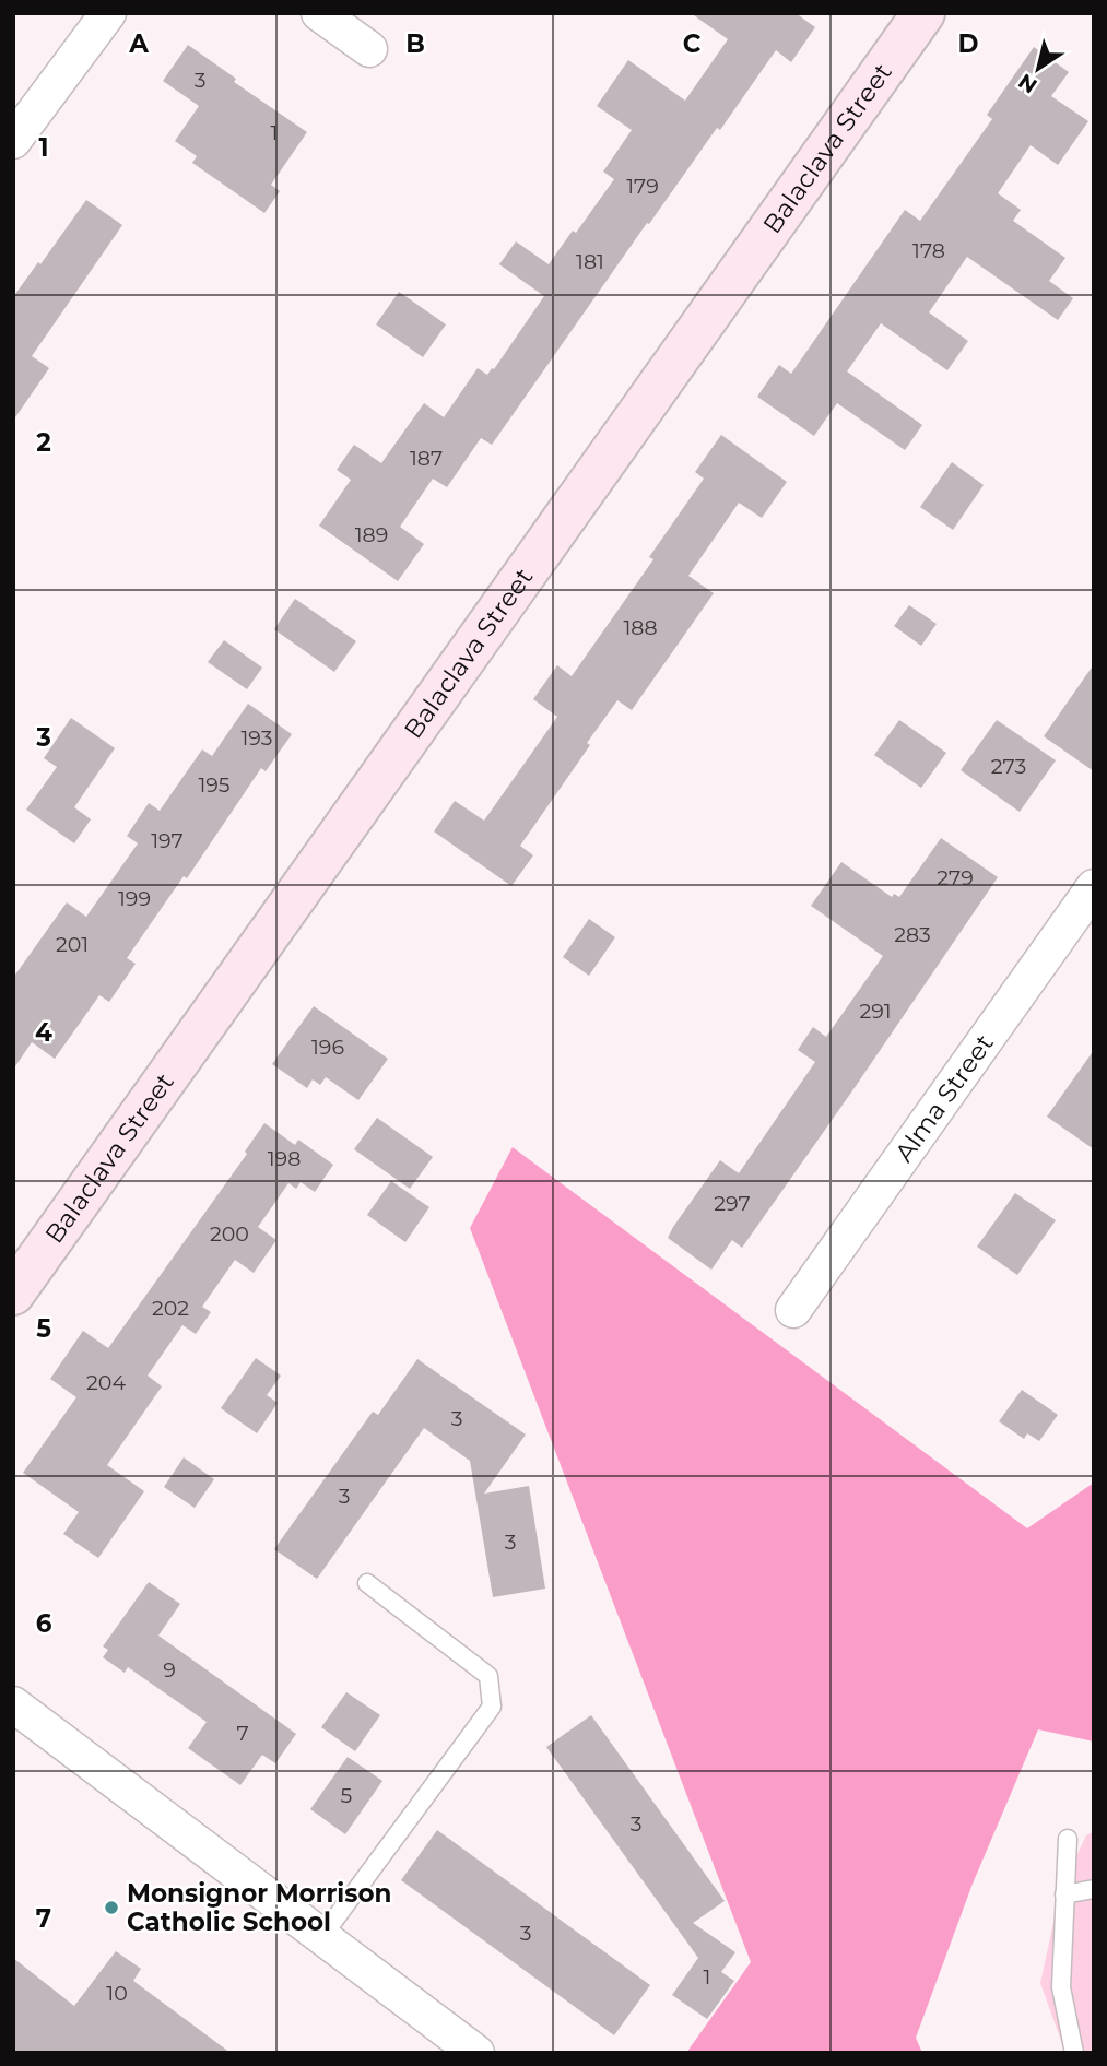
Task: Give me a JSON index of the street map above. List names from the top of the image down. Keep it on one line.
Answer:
{"streets":{"street":["Balaclava Street","Alma Street"]},"places":["Monsignor Morrison Catholic School"],"house_numbers":["3","1","179","178","181","187","189","188","193","273","195","197","279","199","283","201","291","196","198","297","200","202","204","3","3","3","9","7","5","3","3","1","10"],"north":"bottom left","grid":{"columns":["A","B","C","D"],"rows":["1","2","3","4","5","6","7"]}}
